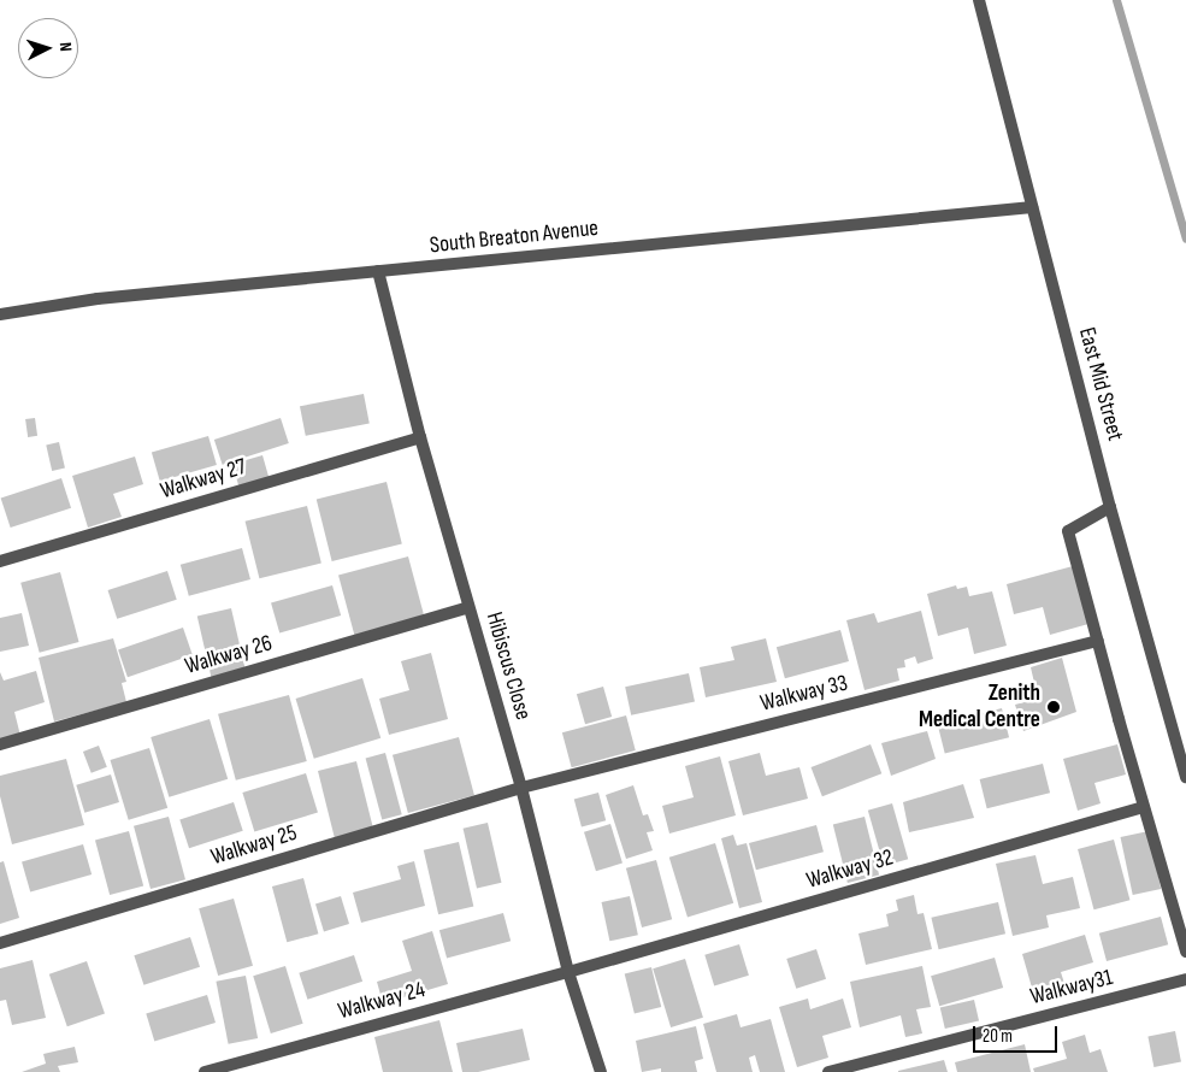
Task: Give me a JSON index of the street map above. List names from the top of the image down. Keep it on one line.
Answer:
{"streets":{"street":["South Breaton Avenue","East Mid Street","Walkway 27","Walkway 26","Hibiscus Close","Walkway 33","Walkway 25","Walkway 32","Walkway31","Walkway 24"]},"crossings":[["South Breaton Avenue","East Mid Street"],["South Breaton Avenue","Hibiscus Close"],["Walkway 27","Hibiscus Close"],["Walkway 26","Hibiscus Close"],["Hibiscus Close","Walkway 33"],["Hibiscus Close","Walkway 25"],["Hibiscus Close","Walkway 32"],["Hibiscus Close","Walkway 24"],["Walkway 33","Walkway 25"],["Walkway 32","Walkway 24"]],"places":["Zenith Medical Centre"],"scale_bar":"20 m","north":"right"}
